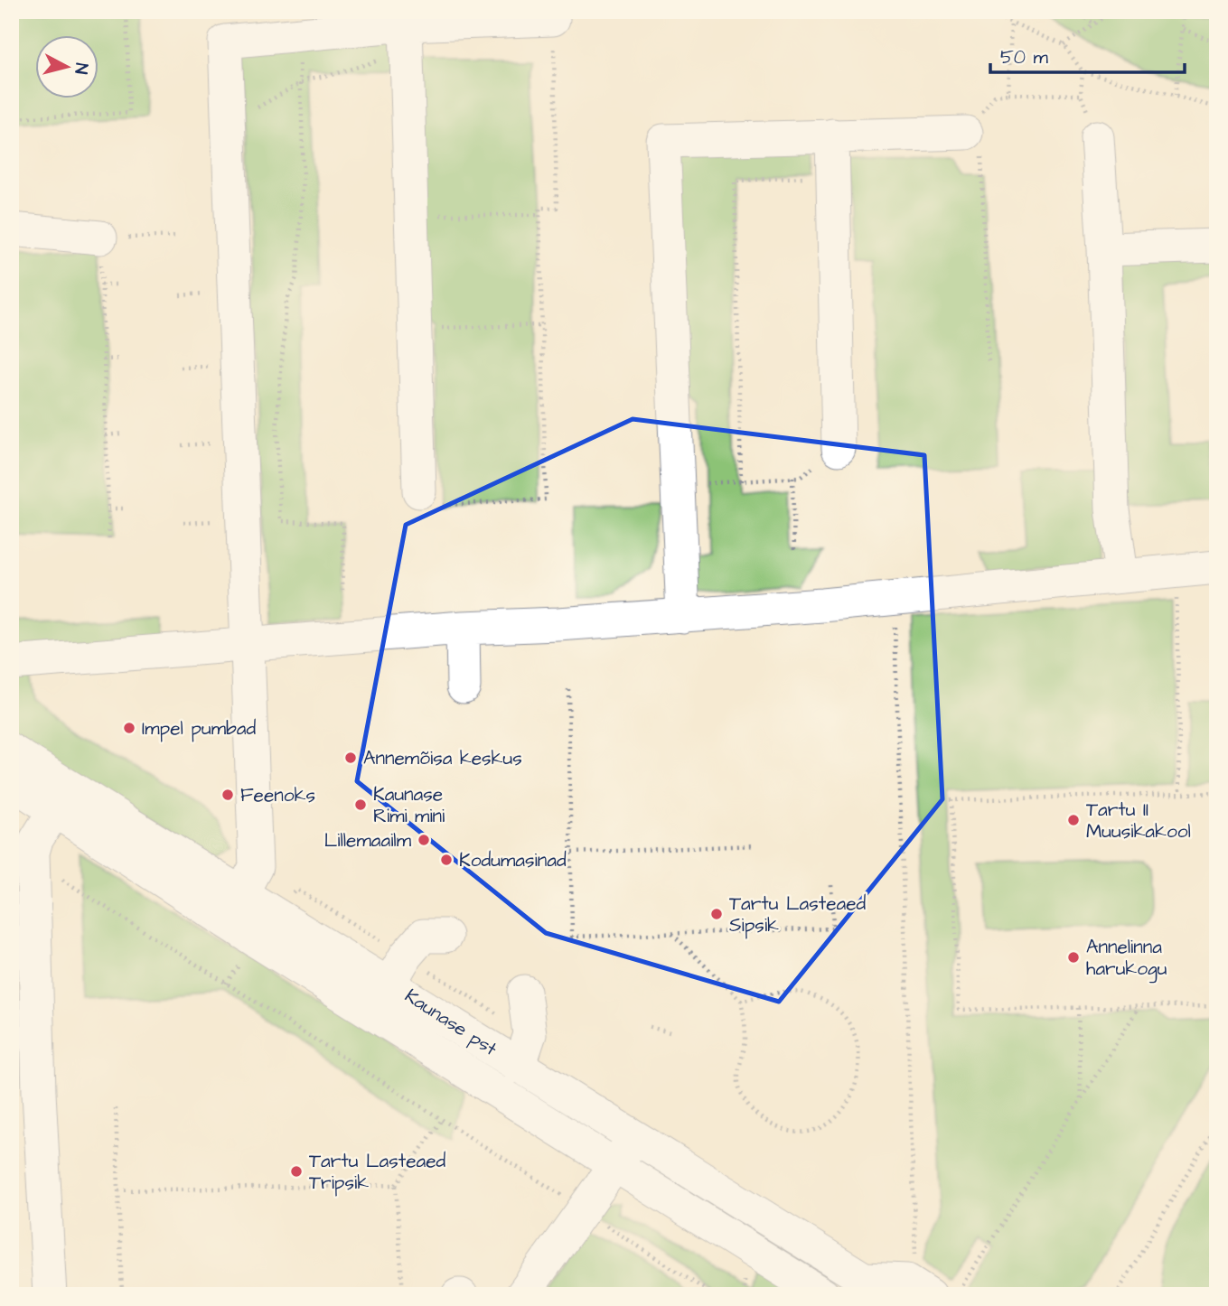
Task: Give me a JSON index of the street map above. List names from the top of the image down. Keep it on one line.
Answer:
{"streets":{"street":["Kaunase pst"]},"places":["Impel pumbad","Annemõisa keskus","Feenoks","Kaunase Rimi mini","Tartu II Muusikakool","Lillemaailm","Kodumasinad","Tartu Lasteaed Sipsik","Annelinna harukogu","Tartu Lasteaed Tripsik"],"scale_bar":"50 m","north":"right"}
